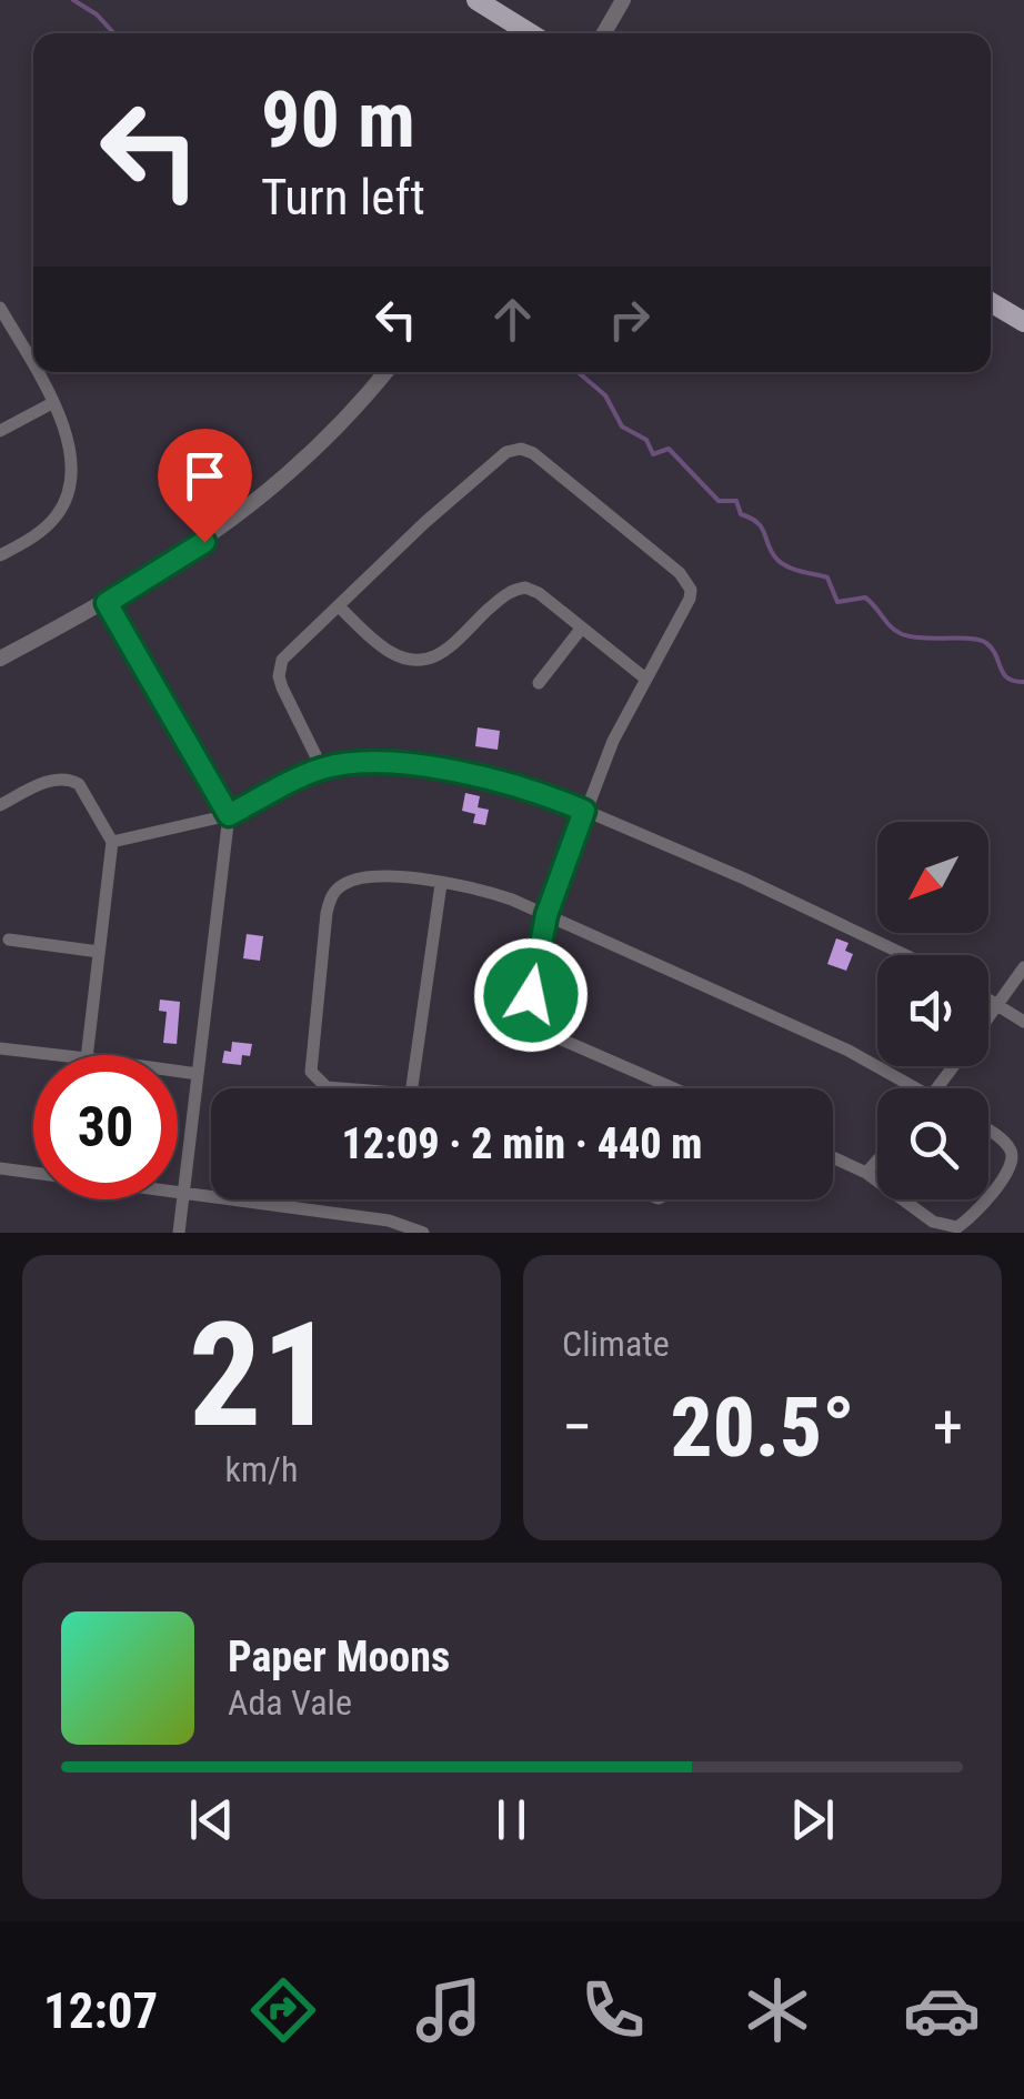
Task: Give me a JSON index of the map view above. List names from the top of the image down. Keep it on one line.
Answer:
{"north":"bottom left","page":{"turn":["90 m","Turn left"],"limit":"30","trip":"12:09 · 2 min · 440 m","tile":[["21","km/h"],"Climate"],"heat":["−","20.5°","+"],"song":["Paper Moons","Ada Vale"],"tabs":"12:07"}}
